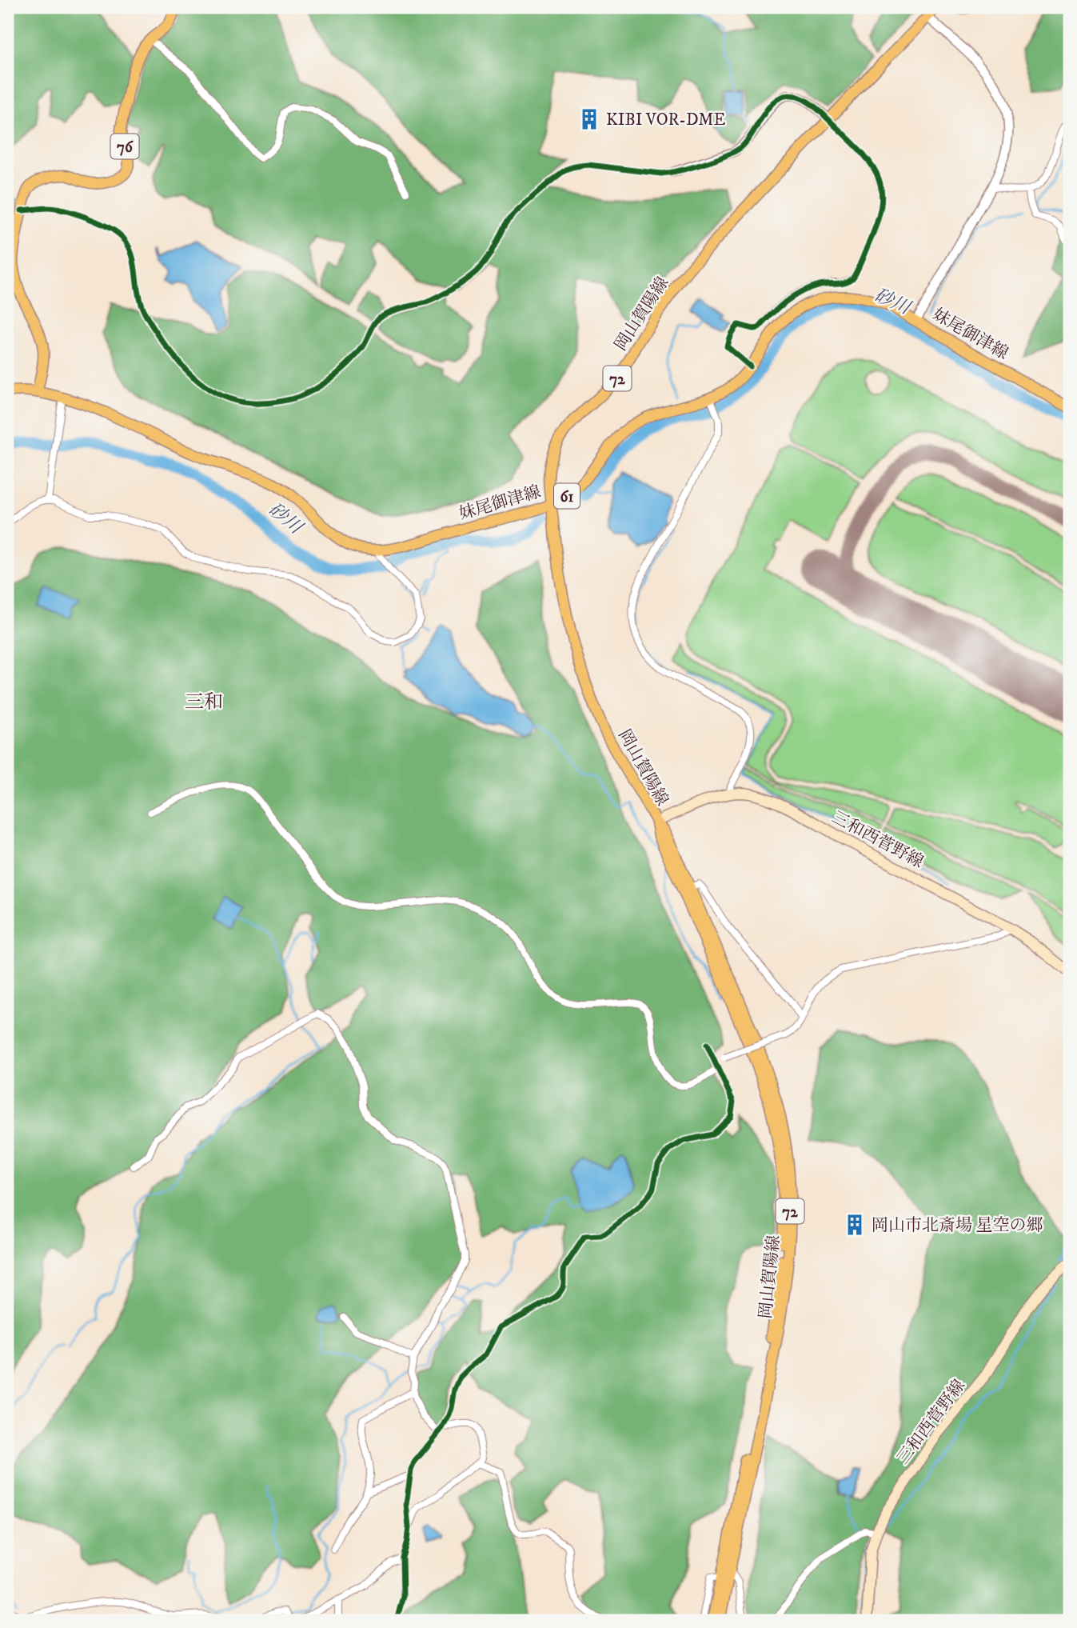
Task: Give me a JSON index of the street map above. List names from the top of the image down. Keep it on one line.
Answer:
{"streets":{"main road":["76","岡山賀陽線","妹尾御津線","72","61","三和西菅野線"]},"crossings":[["76","妹尾御津線"],["岡山賀陽線","妹尾御津線"],["岡山賀陽線","三和西菅野線"]],"districts":["三和"],"water":["砂川"],"places":{"building":["KIBI VOR-DME","岡山市北斎場 星空の郷"]}}
